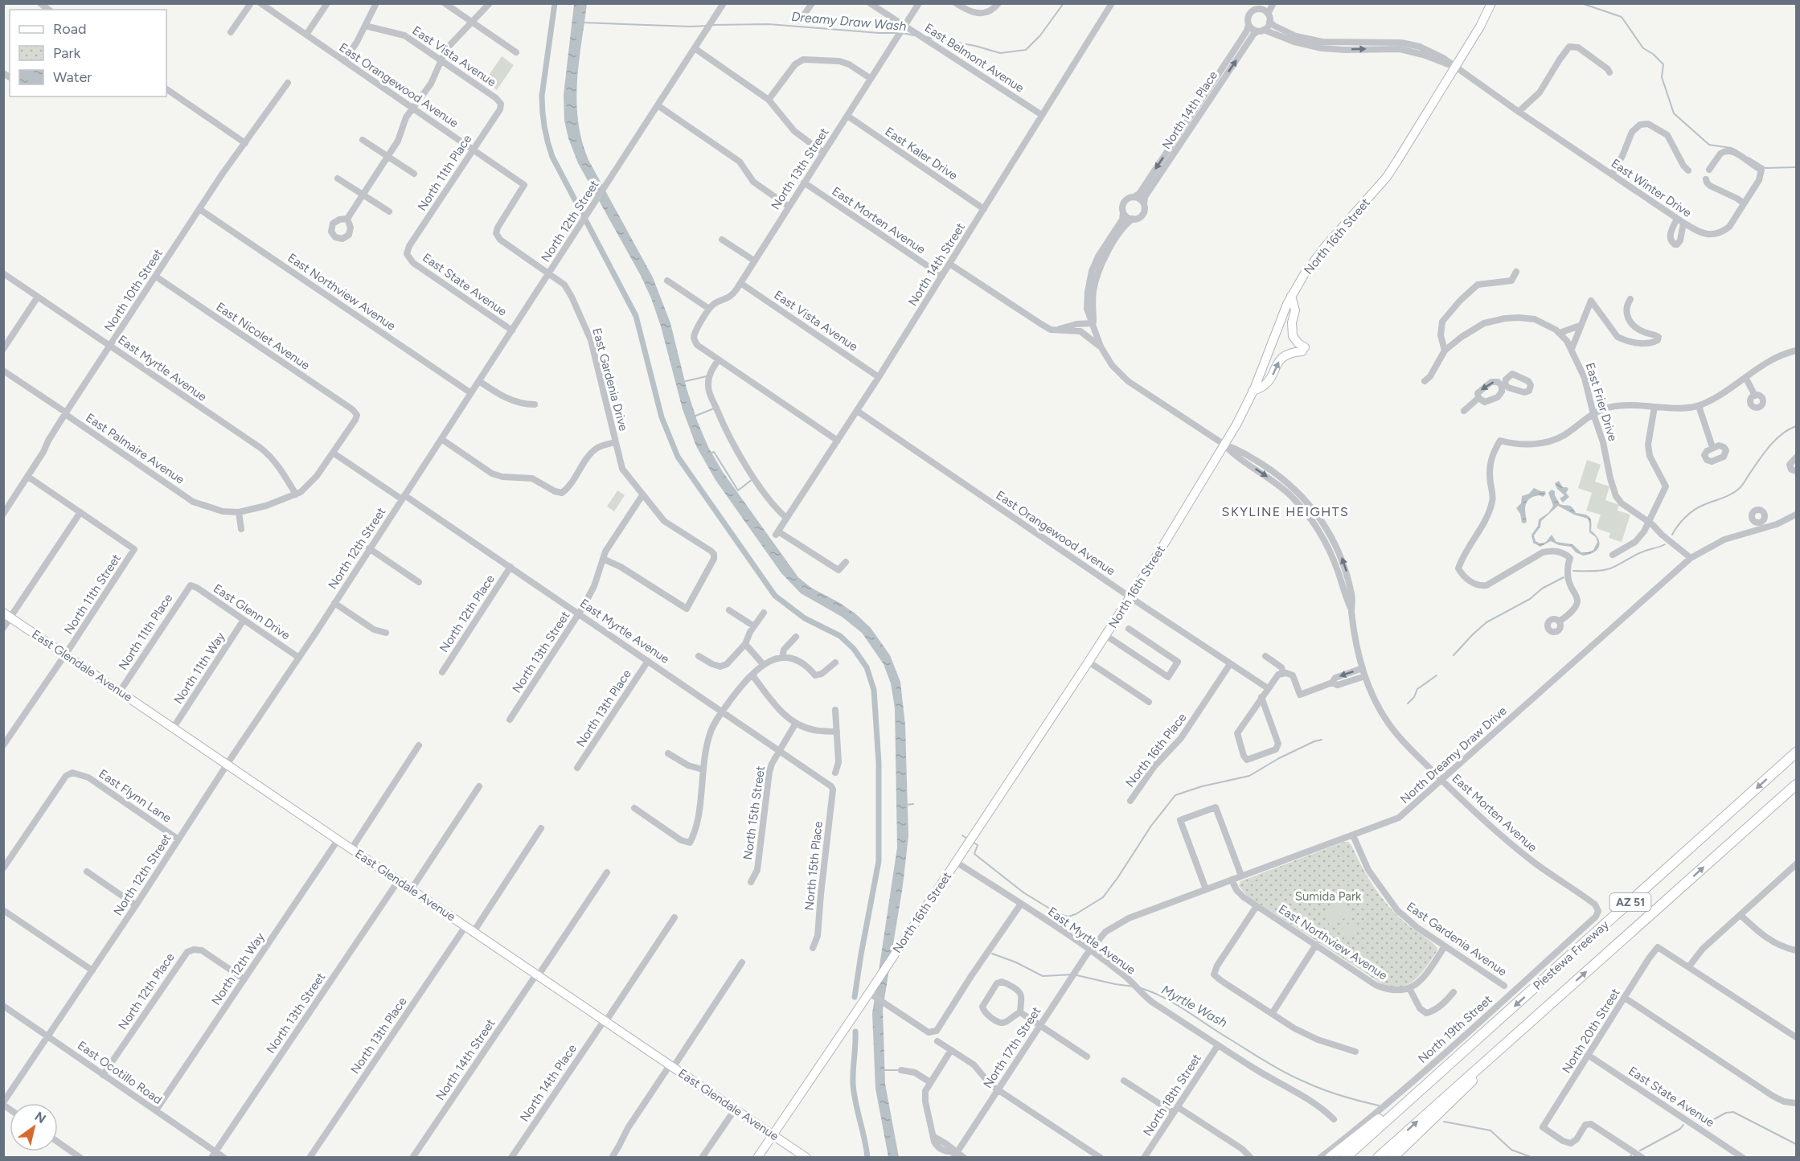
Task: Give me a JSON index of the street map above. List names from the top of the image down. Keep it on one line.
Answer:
{"streets":{"highway":["AZ 51","Piestewa Freeway"],"main road":["North 16th Street","East Glendale Avenue"],"street":["East Vista Avenue","East Belmont Avenue","East Orangewood Avenue","North 14th Place","East Kaler Drive","North 13th Street","North 11th Place","East Winter Drive","East Morten Avenue","North 12th Street","North 14th Street","East State Avenue","North 10th Street","East Northview Avenue","East Nicolet Avenue","East Myrtle Avenue","East Gardenia Drive","East Frier Drive","East Palmaire Avenue","North 11th Street","East Glenn Drive","North 12th Place","North 11th Way","North 13th Place","North 16th Place","North Dreamy Draw Drive","East Flynn Lane","North 15th Street","North 15th Place","East Gardenia Avenue","North 12th Way","North 19th Street","North 20th Street","North 17th Street","East Ocotillo Road","North 18th Street"]},"crossings":[["East Vista Avenue","North 13th Street"],["East Vista Avenue","North 11th Place"],["East Vista Avenue","North 14th Street"],["East Belmont Avenue","North 13th Street"],["East Belmont Avenue","North 14th Street"],["East Orangewood Avenue","North 11th Place"],["East Orangewood Avenue","North 16th Street"],["East Orangewood Avenue","North 14th Street"],["East Orangewood Avenue","East Gardenia Drive"],["East Orangewood Avenue","North 16th Place"],["North 14th Place","East Winter Drive"],["North 14th Place","East Morten Avenue"],["North 14th Place","East Glendale Avenue"],["East Kaler Drive","North 13th Street"],["East Kaler Drive","North 14th Street"],["North 13th Street","East Morten Avenue"],["North 13th Street","East Myrtle Avenue"],["North 13th Street","East Gardenia Drive"],["North 13th Street","East Glendale Avenue"],["North 13th Street","East Ocotillo Road"],["North 11th Place","East State Avenue"],["North 11th Place","East Glenn Drive"],["North 11th Place","East Glendale Avenue"],["East Winter Drive","North 16th Street"],["East Morten Avenue","North 16th Street"],["East Morten Avenue","North 14th Street"],["East Morten Avenue","North Dreamy Draw Drive"],["East Morten Avenue","North 19th Street"],["North 12th Street","East State Avenue"],["North 12th Street","East Northview Avenue"],["North 12th Street","East Myrtle Avenue"],["North 12th Street","East Gardenia Drive"],["North 12th Street","East Glenn Drive"],["North 12th Street","East Glendale Avenue"],["North 12th Street","East Flynn Lane"],["North 12th Street","East Ocotillo Road"],["North 16th Street","East Myrtle Avenue"],["North 16th Street","East Glendale Avenue"],["North 14th Street","East Glendale Avenue"],["East State Avenue","North 20th Street"],["North 10th Street","East Northview Avenue"],["North 10th Street","East Nicolet Avenue"],["North 10th Street","East Myrtle Avenue"],["North 10th Street","East Palmaire Avenue"],["East Northview Avenue","North Dreamy Draw Drive"],["East Nicolet Avenue","East Myrtle Avenue"],["East Myrtle Avenue","North 12th Place"],["East Myrtle Avenue","North 13th Place"],["East Myrtle Avenue","North Dreamy Draw Drive"],["East Myrtle Avenue","North 15th Street"],["East Myrtle Avenue","North 15th Place"],["East Myrtle Avenue","North 17th Street"],["East Myrtle Avenue","North 18th Street"],["East Frier Drive","North Dreamy Draw Drive"],["North 11th Street","East Glendale Avenue"],["East Glenn Drive","North 11th Way"],["North 12th Place","North 12th Way"],["North 12th Place","East Ocotillo Road"],["East Glendale Avenue","North 11th Way"],["East Glendale Avenue","North 13th Place"],["East Glendale Avenue","North 12th Way"],["North Dreamy Draw Drive","East Gardenia Avenue"],["North Dreamy Draw Drive","North 17th Street"],["North 12th Way","East Ocotillo Road"]],"districts":["SKYLINE HEIGHTS"],"water":["Dreamy Draw Wash","Myrtle Wash"],"parks":["Sumida Park"],"legend":["Road","Park","Water"],"north":"top right"}
